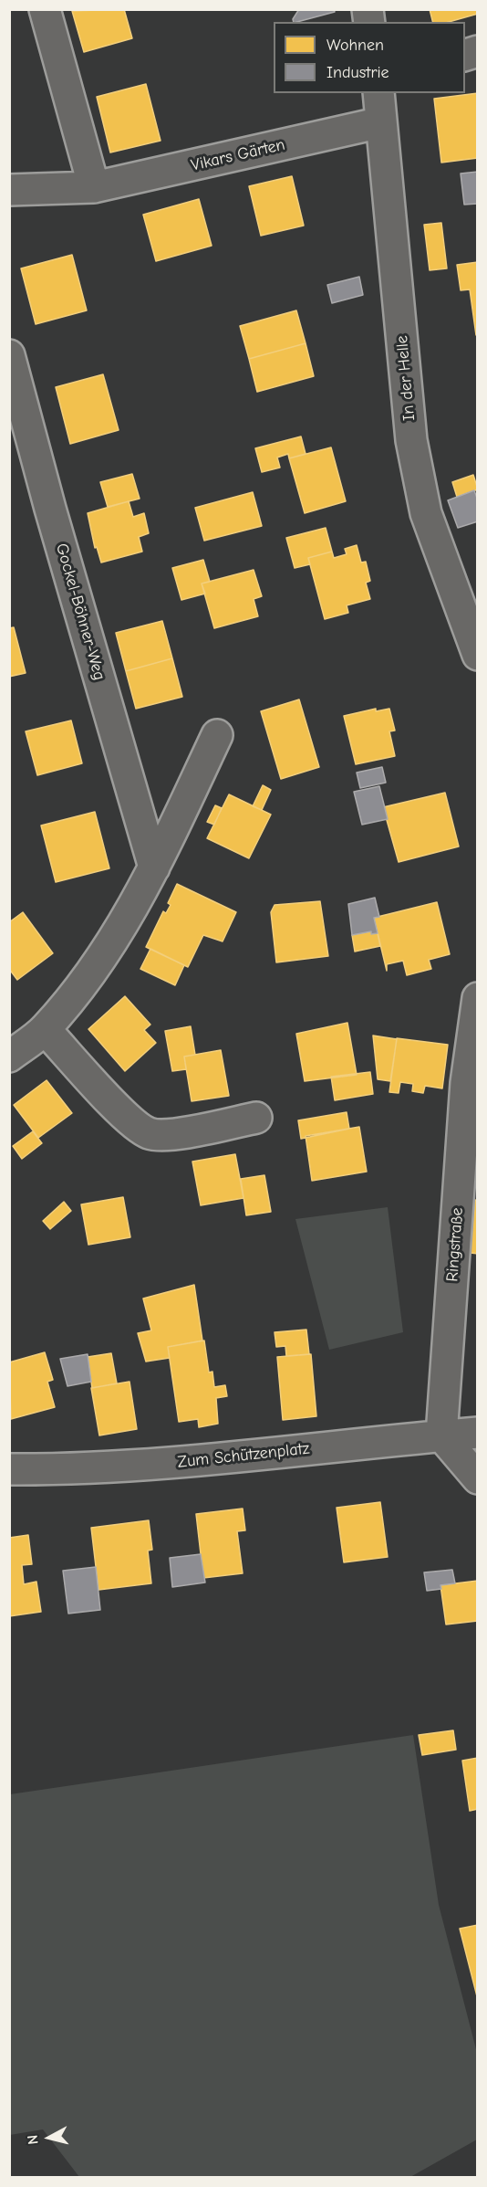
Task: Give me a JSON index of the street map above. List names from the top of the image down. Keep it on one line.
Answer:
{"streets":{"street":["Vikars Gärten","In der Helle","Gockel-Böhner-Weg","Ringstraße","Zum Schützenplatz"]},"crossings":[["Vikars Gärten","In der Helle"],["Ringstraße","Zum Schützenplatz"]],"legend":["Wohnen","Industrie"],"north":"left"}
